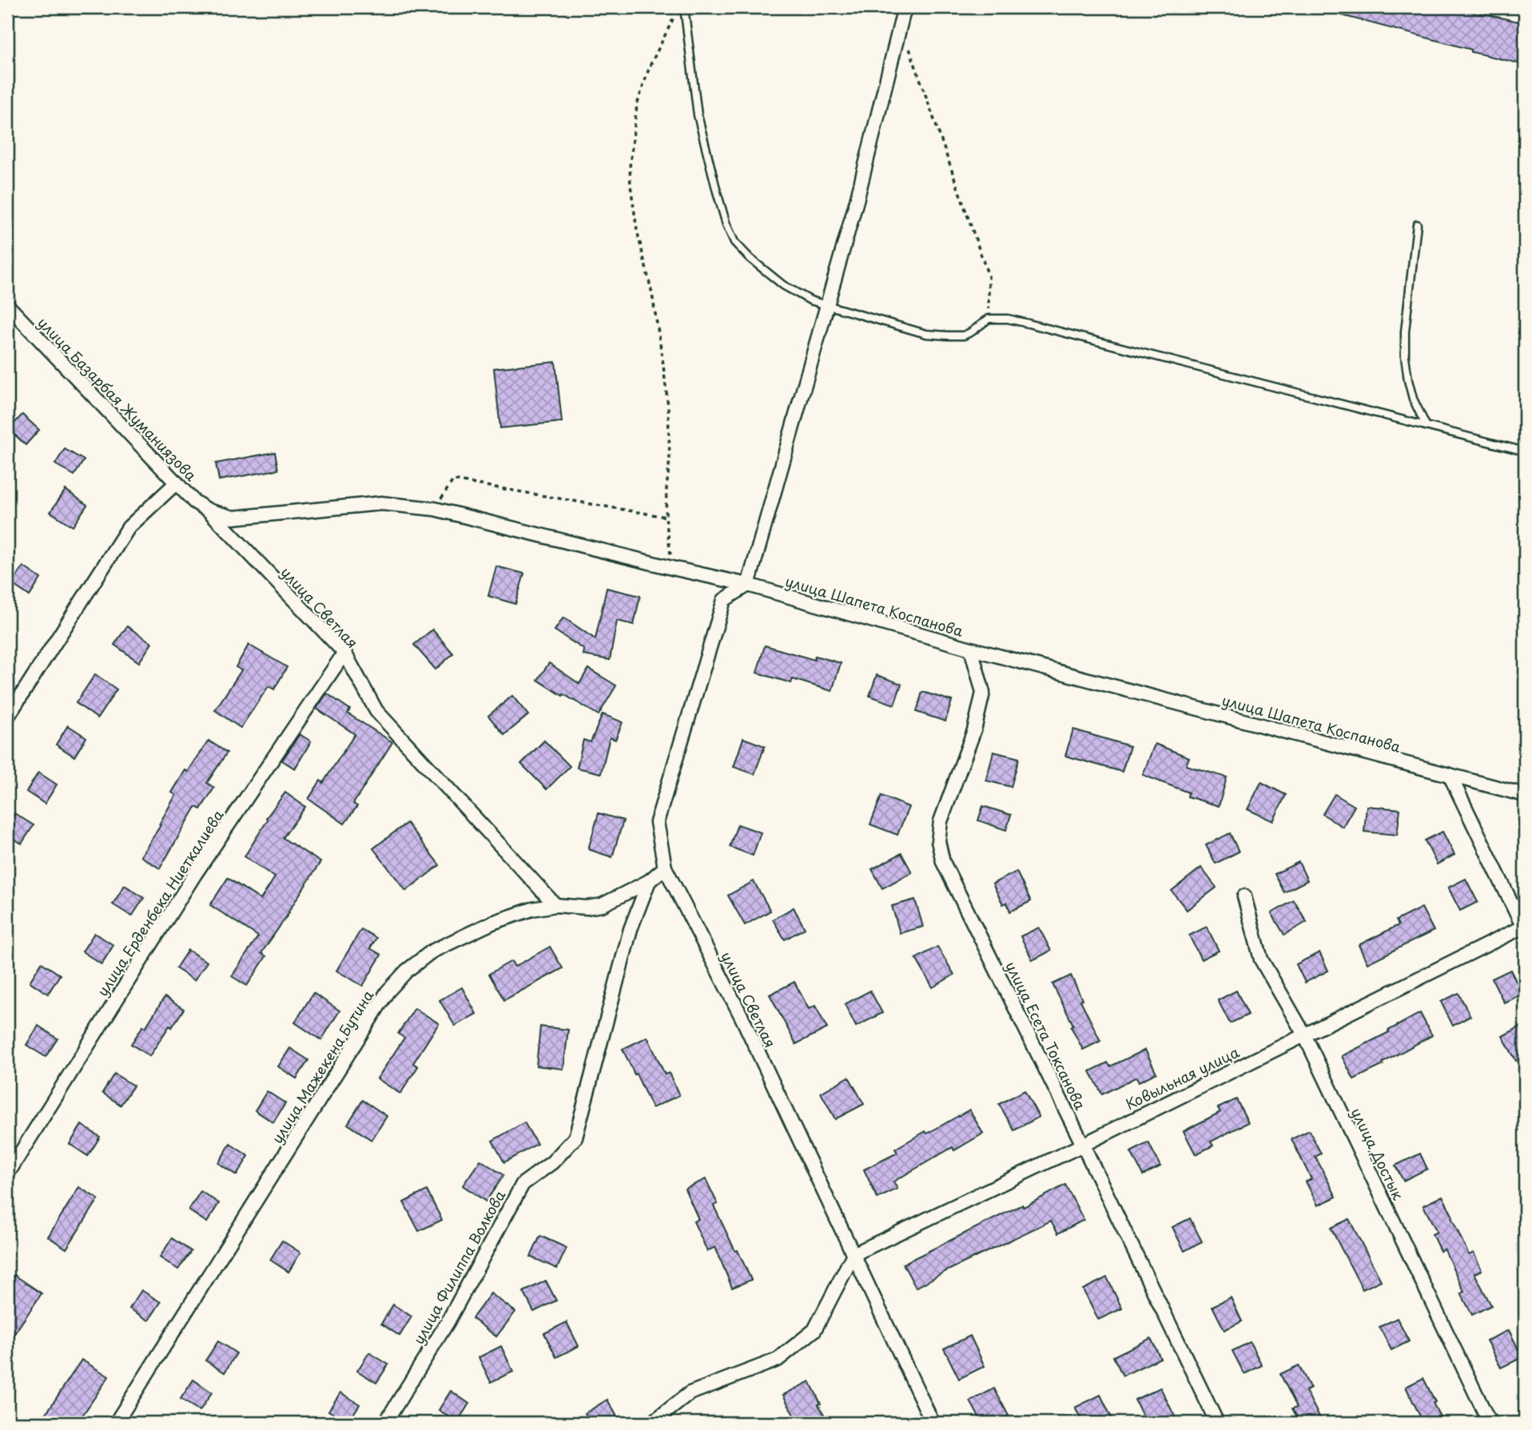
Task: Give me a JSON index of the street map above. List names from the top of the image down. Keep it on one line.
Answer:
{"streets":{"street":["улица Базарбая Жуманиязова","улица Шапета Коспанова","улица Светлая","улица Ерденбека Ниеткалиева","улица Есета Токсанова","улица Мажекена Бутина","Ковыльная улица","улица Достык","улица Филиппа Волкова"]},"crossings":[["улица Базарбая Жуманиязова","улица Шапета Коспанова"],["улица Базарбая Жуманиязова","улица Светлая"],["улица Шапета Коспанова","улица Светлая"],["улица Шапета Коспанова","улица Есета Токсанова"],["улица Светлая","улица Ерденбека Ниеткалиева"],["улица Светлая","улица Мажекена Бутина"],["улица Светлая","Ковыльная улица"],["улица Есета Токсанова","Ковыльная улица"],["улица Мажекена Бутина","улица Филиппа Волкова"],["Ковыльная улица","улица Достык"]]}
